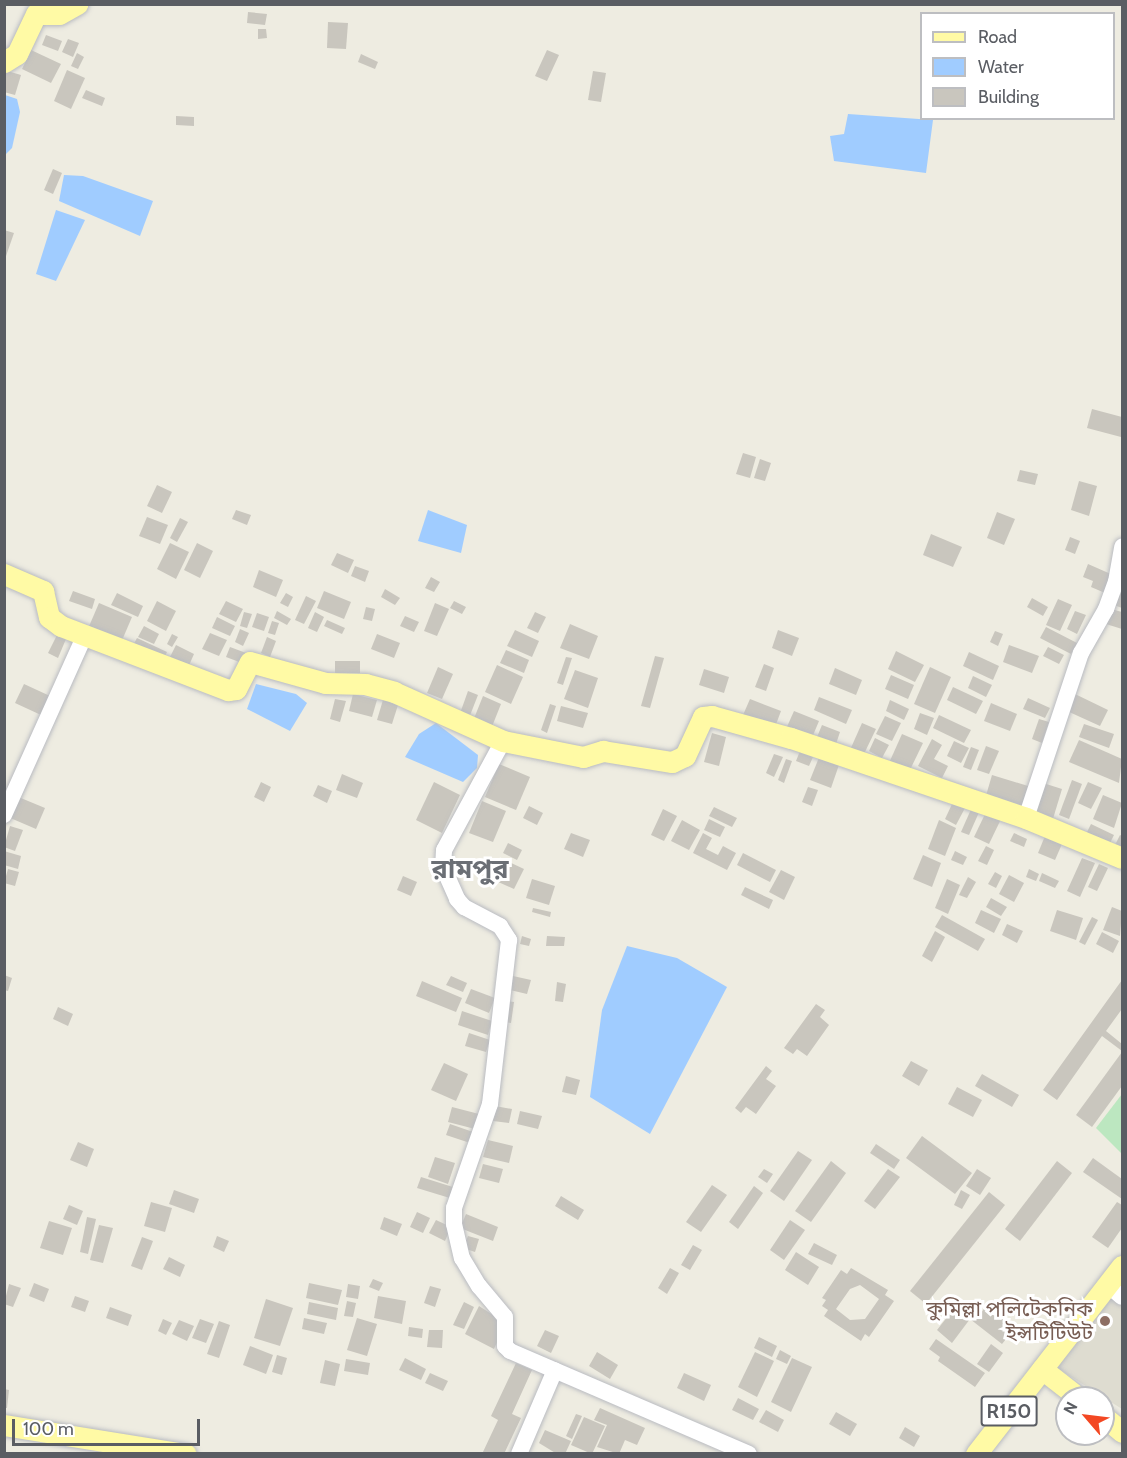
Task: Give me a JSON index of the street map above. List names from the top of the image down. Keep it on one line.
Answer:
{"streets":{"main road":["R150"]},"districts":["রামপুর"],"places":["কুমিল্লা পলিটেকনিক ইন্সটিটিউট"],"legend":["Road","Water","Building"],"scale_bar":"100 m","north":"top left"}
